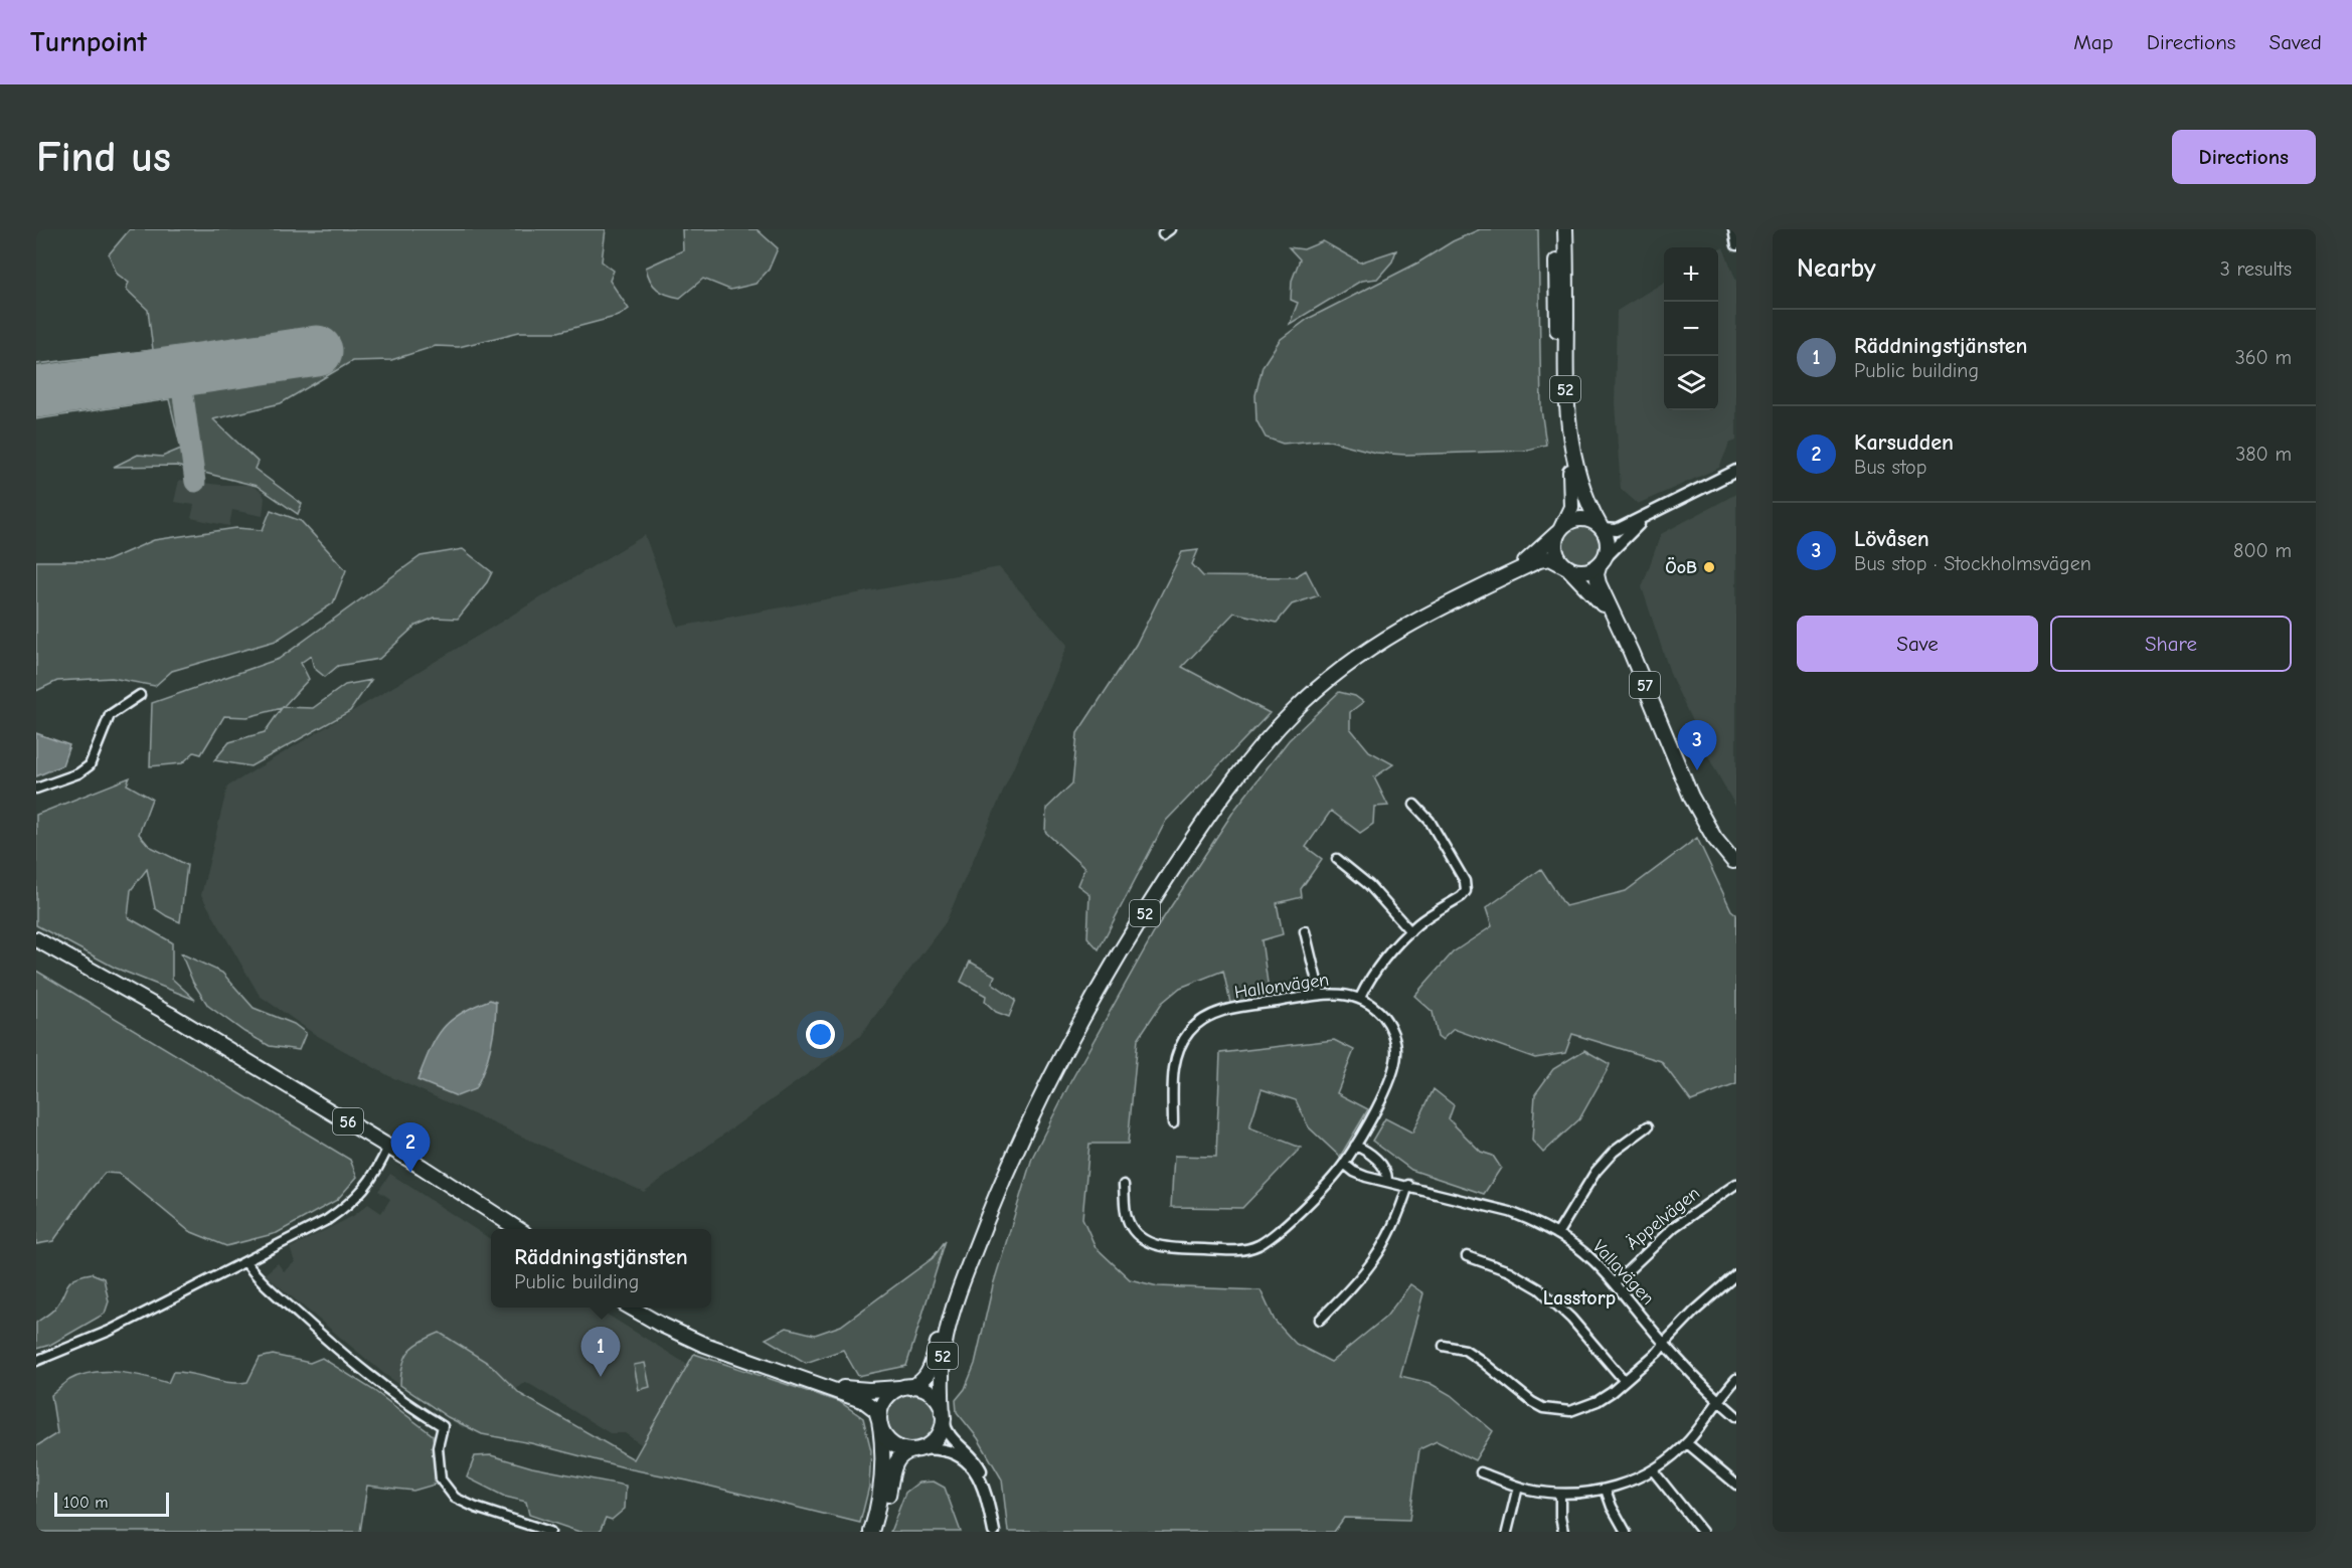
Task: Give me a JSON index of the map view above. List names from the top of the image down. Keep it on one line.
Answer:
{"streets":{"main road":["52","57","56"],"street":["Hallonvägen","Äppelvägen","Vallavägen"]},"crossings":[["52","57"],["Äppelvägen","Vallavägen"]],"districts":["Lasstorp"],"places":["ÖoB"],"scale_bar":"100 m","page":{"header":"Turnpoint","nav":["Map","Directions","Saved"],"buttons":["Directions",["Save","Share"]],"title":"Find us","heading":["Nearby","3 results"],"map_buttons":["+","−"],"list":[{"mark":"1","name":"Räddningstjänsten","note":"Public building","value":"360 m"},{"mark":"2","name":"Karsudden","note":"Bus stop","value":"380 m"},{"mark":"3","name":"Lövåsen","note":"Bus stop · Stockholmsvägen","value":"800 m"}],"pins":["3","2","1"],"popup":["Räddningstjänsten","Public building"],"scale":"100 m"}}
